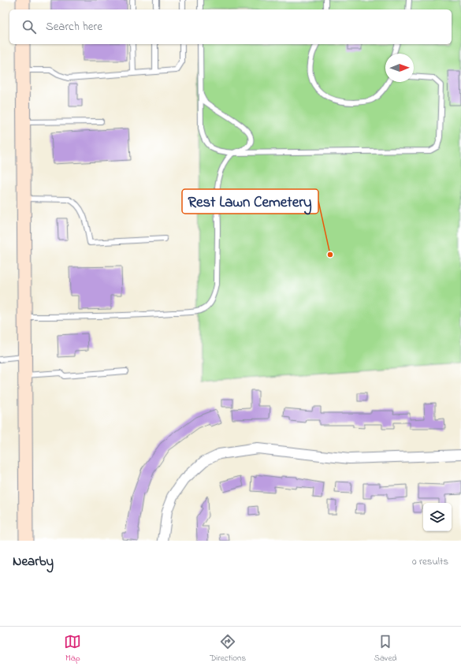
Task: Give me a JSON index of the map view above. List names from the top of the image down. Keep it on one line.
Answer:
{"places":["Rest Lawn Cemetery"],"north":"right","page":{"search":"Search here","heading":["Nearby","0 results"],"nav":["Map","Directions","Saved"]}}
